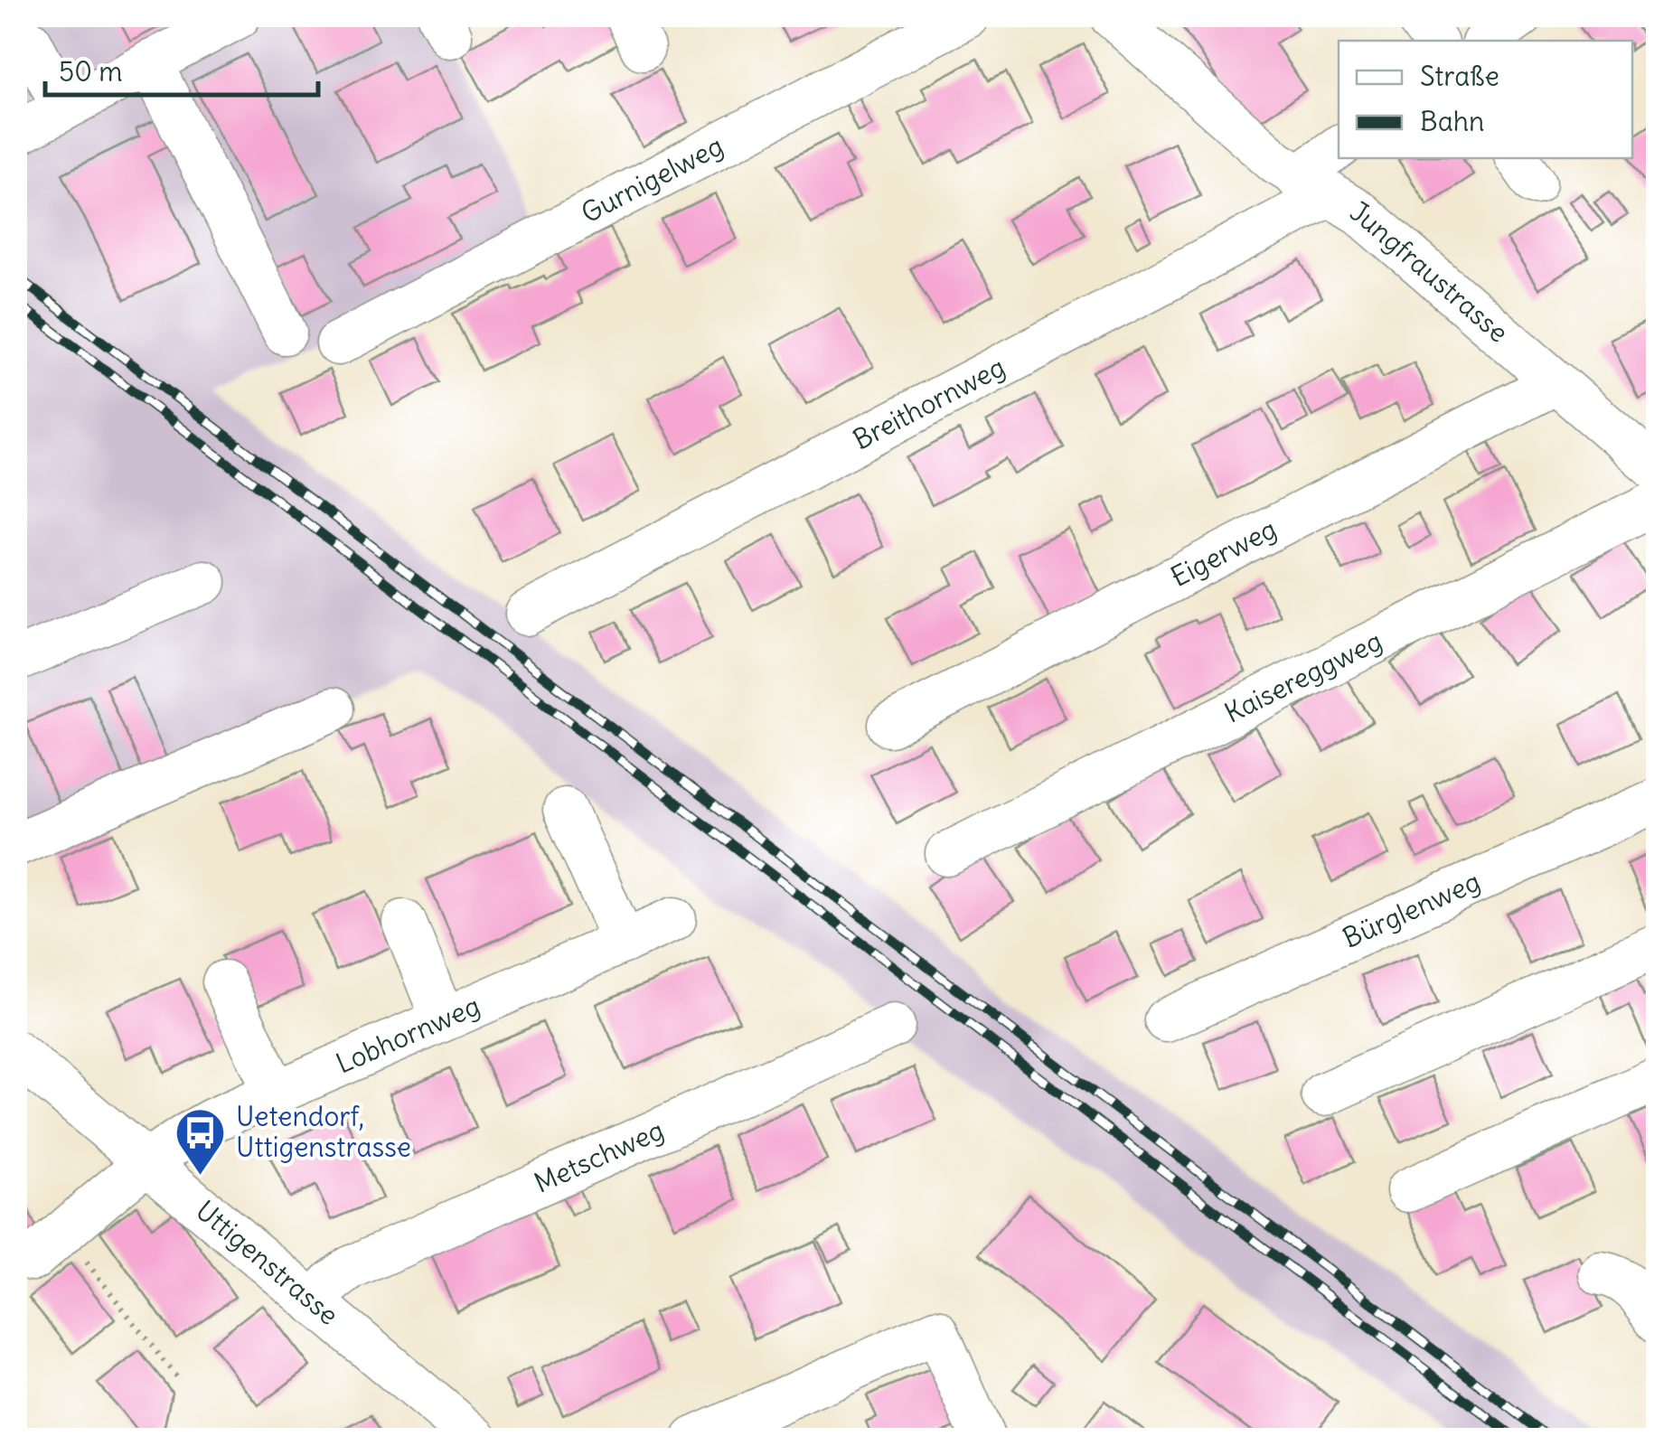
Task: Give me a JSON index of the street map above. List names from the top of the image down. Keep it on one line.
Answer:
{"streets":{"street":["Gurnigelweg","Jungfraustrasse","Breithornweg","Eigerweg","Kaisereggweg","Bürglenweg","Lobhornweg","Metschweg","Uttigenstrasse"]},"crossings":[["Jungfraustrasse","Breithornweg"],["Jungfraustrasse","Eigerweg"],["Lobhornweg","Uttigenstrasse"],["Metschweg","Uttigenstrasse"]],"places":{"bus stop":["Uetendorf, Uttigenstrasse"]},"legend":["Straße","Bahn"],"scale_bar":"50 m"}
